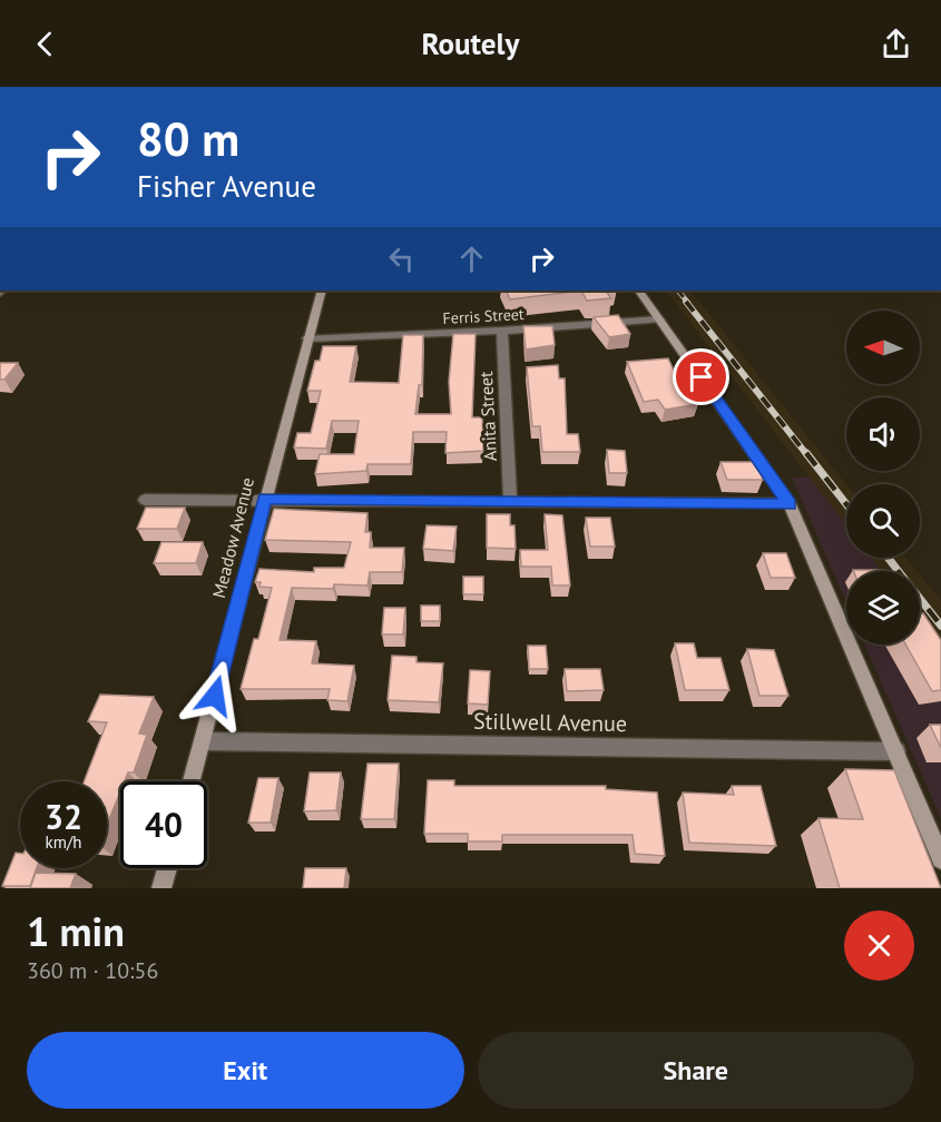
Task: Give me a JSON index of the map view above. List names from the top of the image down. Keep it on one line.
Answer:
{"streets":{"street":["Ferris Street","Anita Street","Meadow Avenue","Stillwell Avenue"]},"crossings":[["Ferris Street","Anita Street"],["Ferris Street","Meadow Avenue"],["Meadow Avenue","Stillwell Avenue"]],"north":"left","page":{"header":"Routely","turn":["80 m","Fisher Avenue"],"speed":"32 km/h","limit":"40","heading":["1 min","360 m · 10:56"],"buttons":["Exit","Share"]}}
